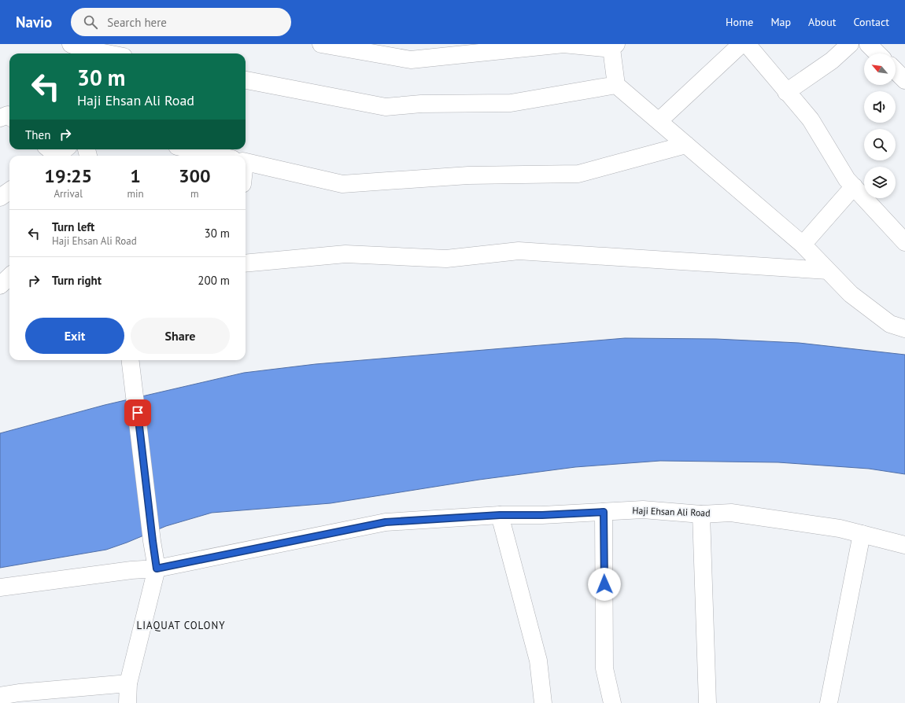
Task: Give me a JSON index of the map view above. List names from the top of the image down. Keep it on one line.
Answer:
{"streets":{"street":["Haji Ehsan Ali Road"]},"districts":["LIAQUAT COLONY"],"north":"top left","page":{"header":"Navio","search":"Search here","nav":["Home","Map","About","Contact"],"turn":["30 m","Haji Ehsan Ali Road"],"then":"Then","eta":["19:25","Arrival","1","min","300","m"],"list":[{"name":"Turn left","note":"Haji Ehsan Ali Road","value":"30 m"},{"name":"Turn right","value":"200 m"}],"buttons":["Exit","Share"]}}
